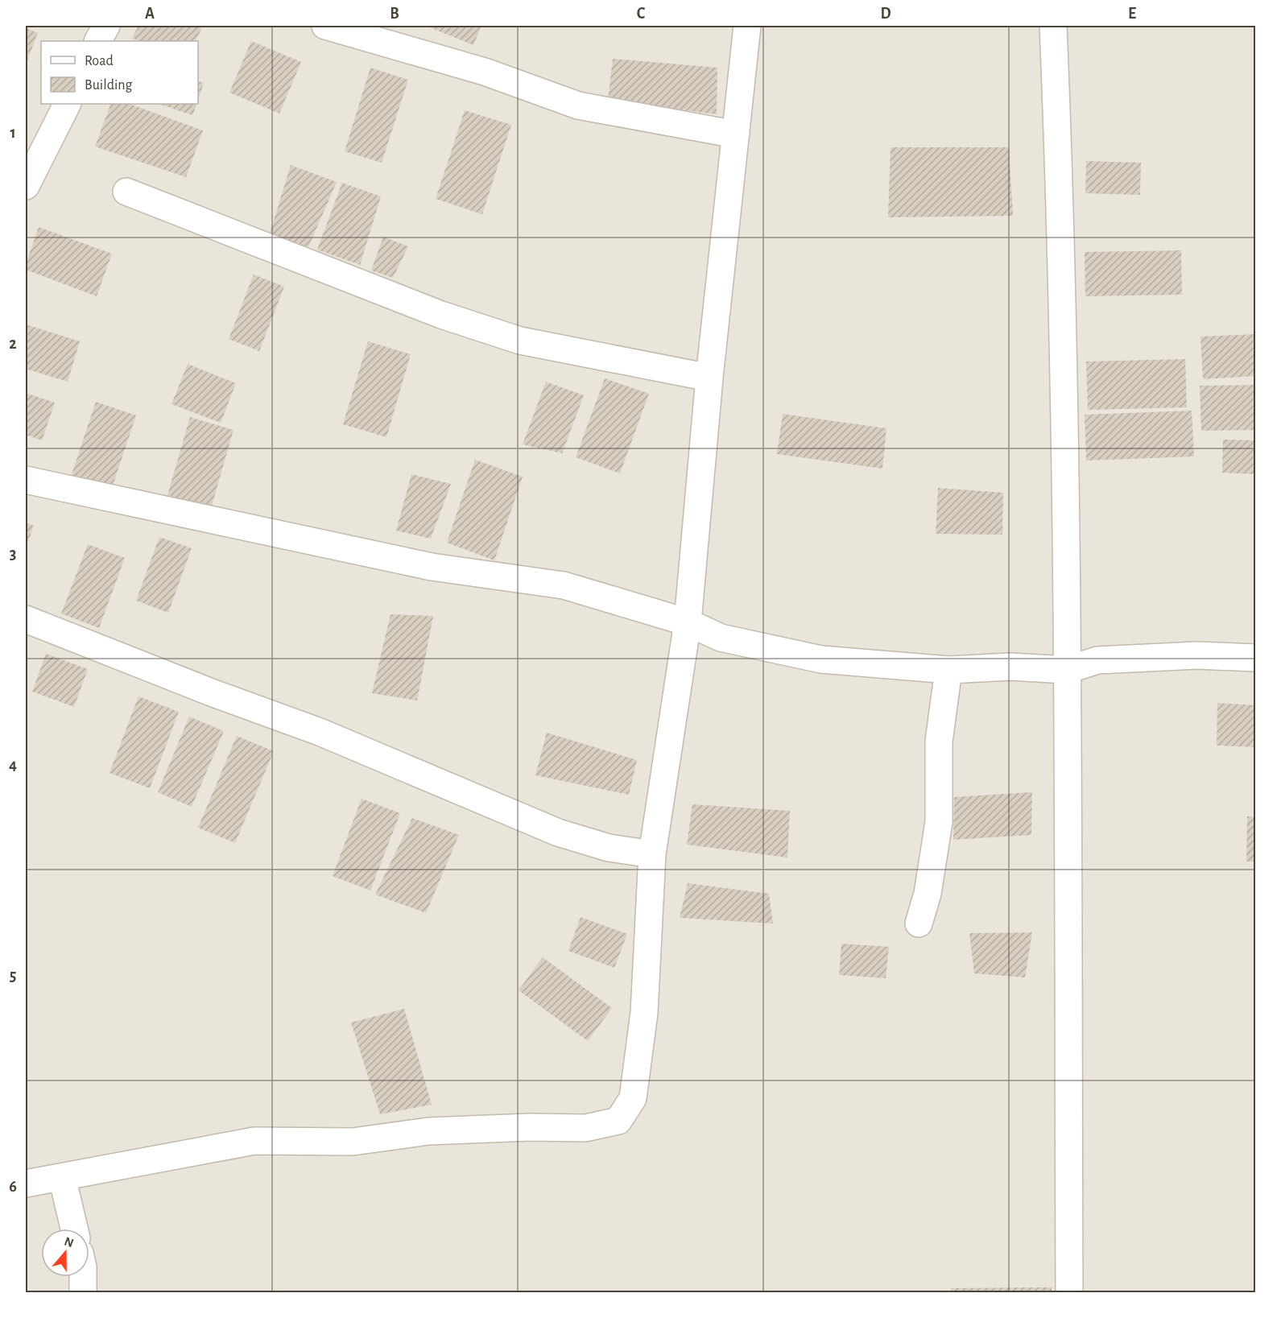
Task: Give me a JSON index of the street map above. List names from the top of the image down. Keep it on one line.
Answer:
{"legend":["Road","Building"],"north":"top","grid":{"columns":["A","B","C","D","E"],"rows":["1","2","3","4","5","6"]}}
